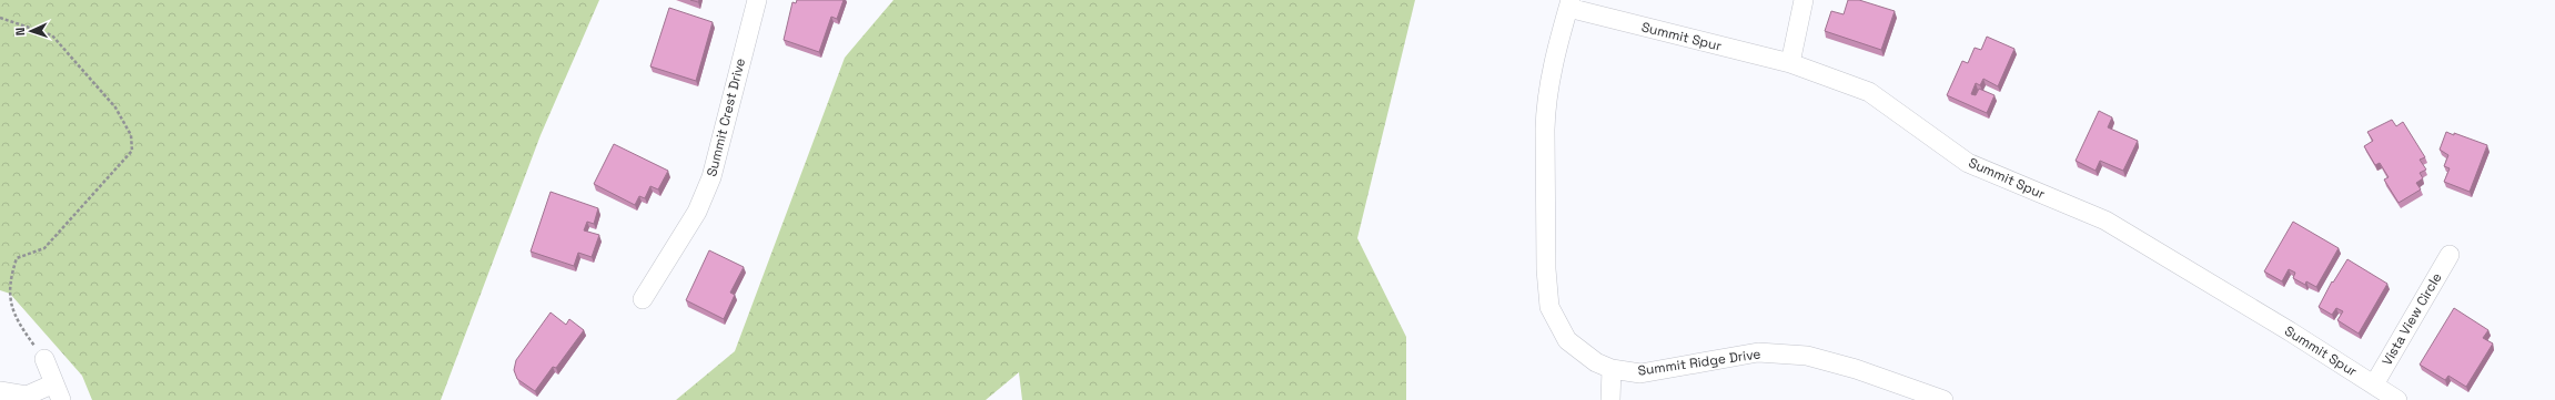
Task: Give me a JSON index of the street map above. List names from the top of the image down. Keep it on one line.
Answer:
{"streets":{"street":["Summit Spur","Summit Crest Drive","Vista View Circle","Summit Ridge Drive"]},"crossings":[["Summit Spur","Vista View Circle"],["Summit Spur","Summit Ridge Drive"]],"north":"left"}
